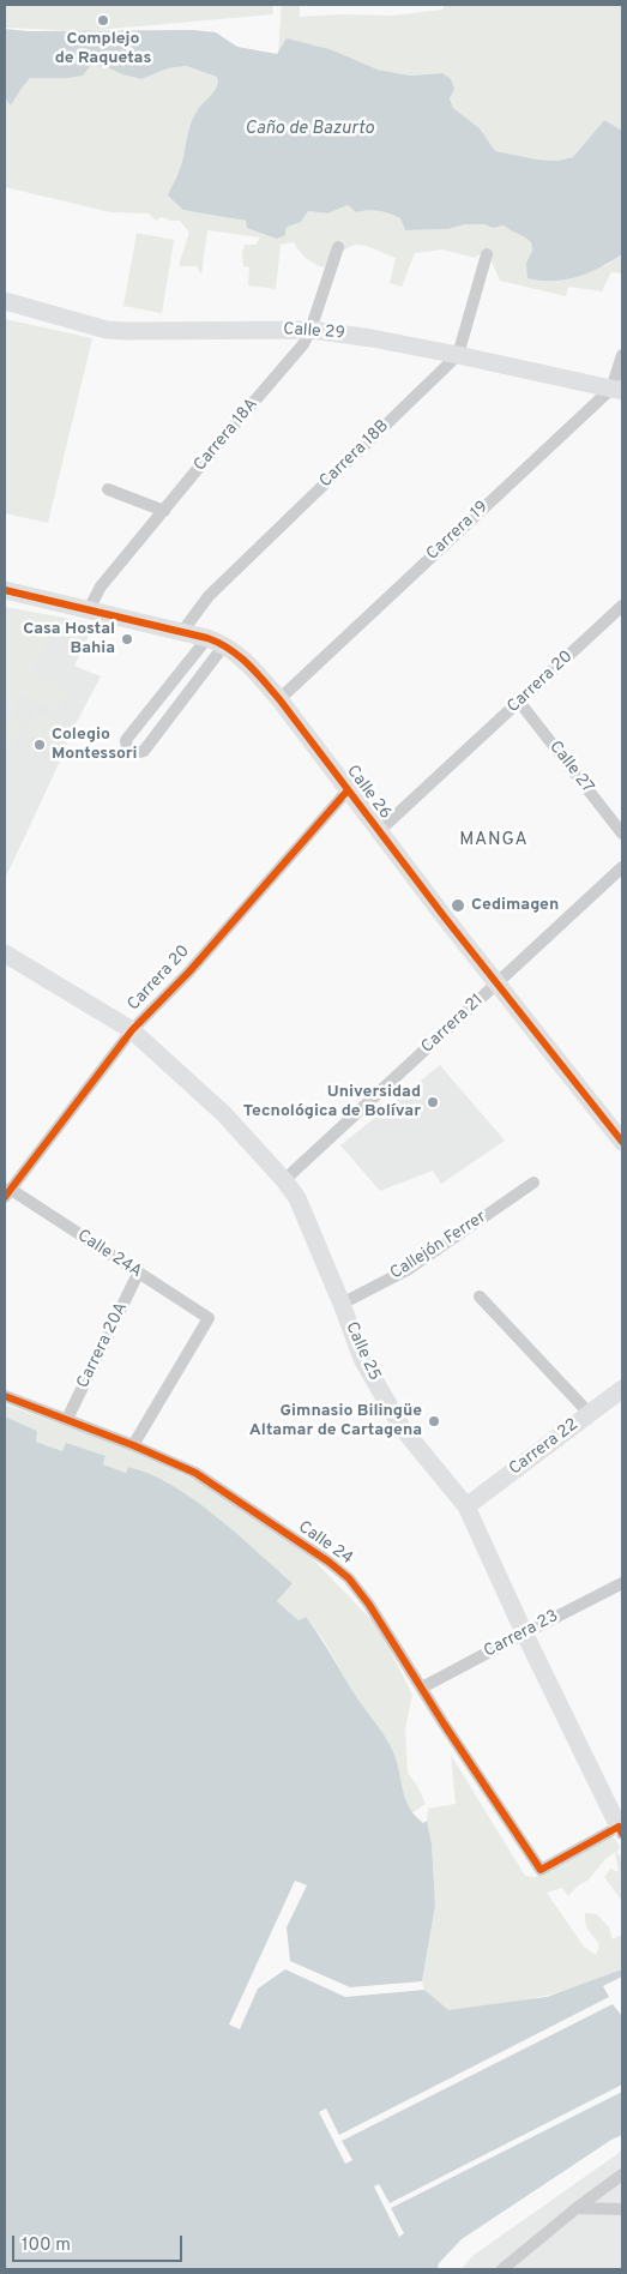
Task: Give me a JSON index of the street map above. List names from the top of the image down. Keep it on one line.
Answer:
{"streets":{"main road":["Calle 29","Calle 26","Calle 25","Carrera 22"],"street":["Carrera 18A","Carrera 18B","Carrera 19","Carrera 20","Calle 27","Carrera 21","Callejón Ferrer","Calle 24A","Carrera 20A","Calle 24","Carrera 23"]},"crossings":[["Calle 29","Carrera 18A"],["Calle 29","Carrera 18B"],["Calle 29","Carrera 19"],["Carrera 18A","Calle 26"],["Carrera 18B","Calle 26"],["Carrera 19","Calle 26"],["Carrera 20","Calle 27"],["Carrera 20","Calle 26"],["Carrera 20","Calle 24A"],["Carrera 20","Calle 25"],["Calle 26","Carrera 21"],["Carrera 21","Calle 25"],["Callejón Ferrer","Calle 25"],["Calle 24A","Carrera 20A"],["Calle 24A","Calle 24"],["Carrera 20A","Calle 24"],["Calle 25","Carrera 22"],["Calle 25","Calle 24"],["Calle 25","Carrera 23"],["Calle 24","Carrera 23"]],"districts":["MANGA"],"water":["Caño de Bazurto"],"places":["Complejo de Raquetas","Casa Hostal Bahia","Colegio Montessori","Cedimagen","Universidad Tecnológica de Bolívar","Gimnasio Bilingüe Altamar de Cartagena"],"scale_bar":"100 m"}
